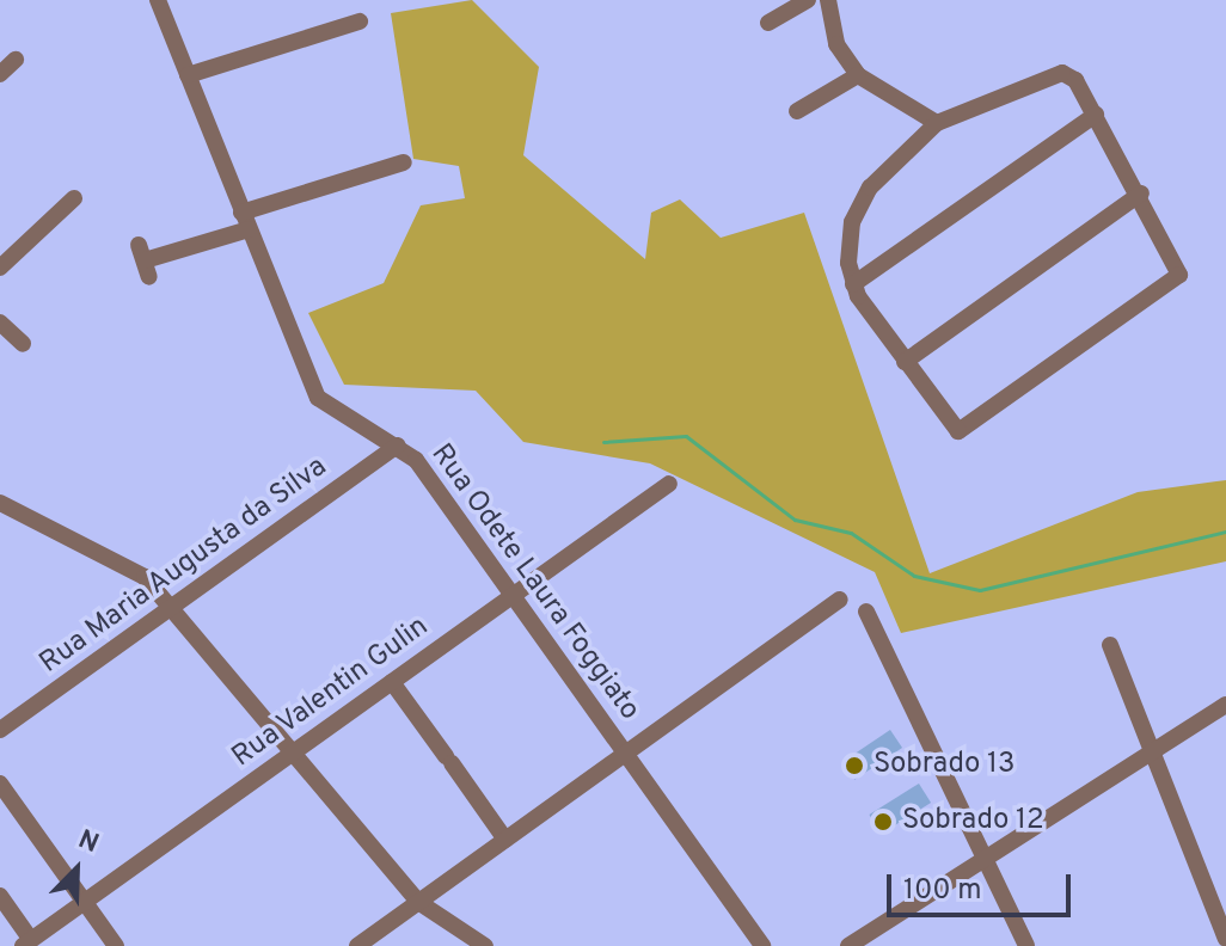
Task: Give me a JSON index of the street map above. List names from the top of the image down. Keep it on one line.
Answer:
{"streets":{"street":["Rua Maria Augusta da Silva","Rua Odete Laura Foggiato","Rua Valentin Gulin"]},"crossings":[["Rua Maria Augusta da Silva","Rua Odete Laura Foggiato"],["Rua Odete Laura Foggiato","Rua Valentin Gulin"]],"places":["Sobrado 13","Sobrado 12"],"scale_bar":"100 m","north":"top right"}
